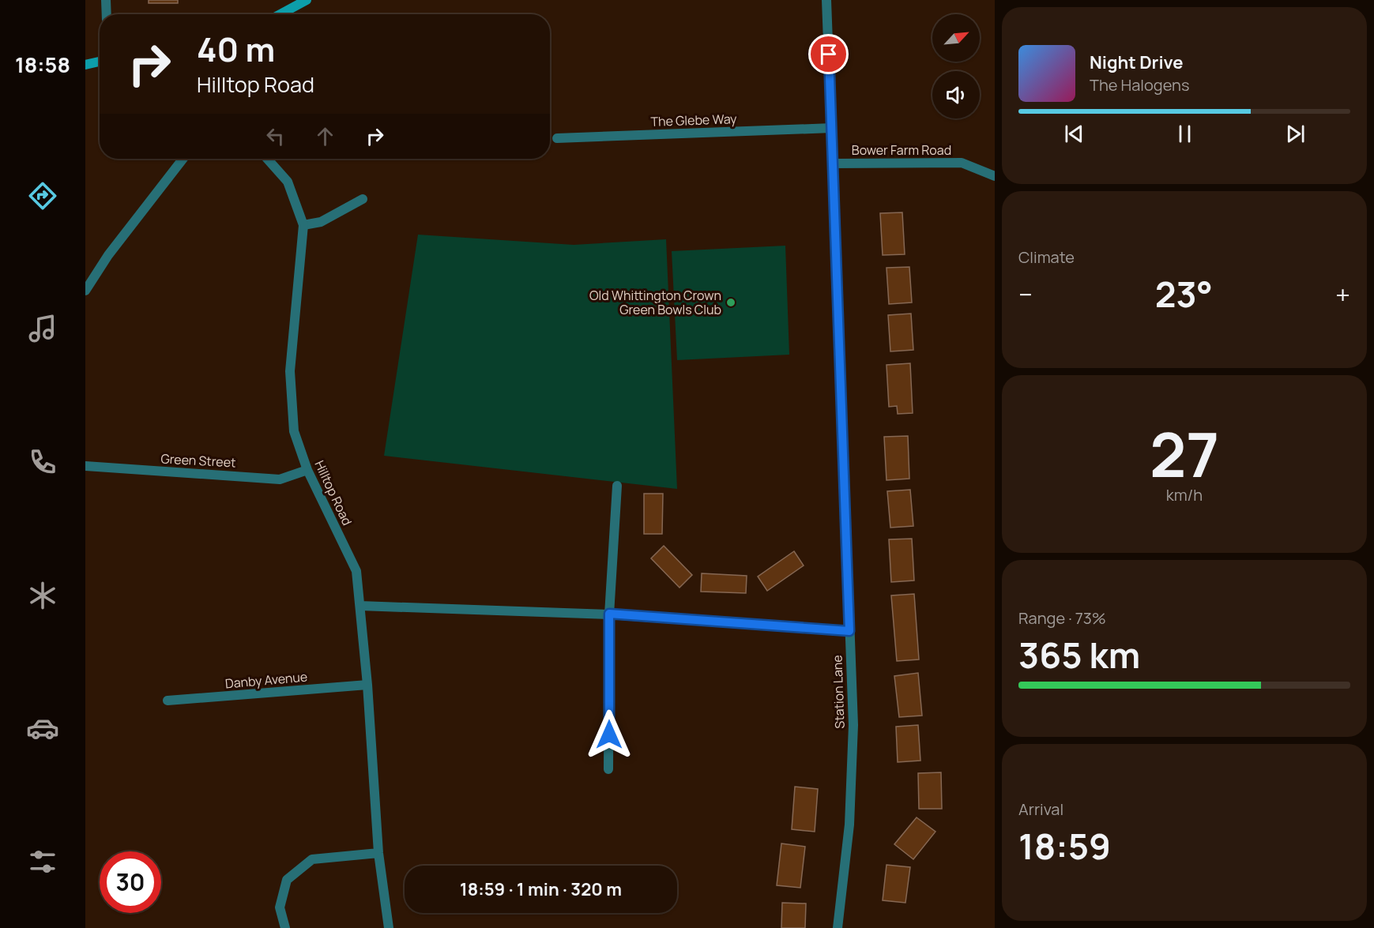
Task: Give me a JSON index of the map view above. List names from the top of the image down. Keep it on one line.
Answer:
{"streets":{"street":["The Glebe Way","Bower Farm Road","Green Street","Hilltop Road","Danby Avenue","Station Lane"]},"crossings":[["The Glebe Way","Station Lane"],["Bower Farm Road","Station Lane"],["Green Street","Hilltop Road"]],"places":["Old Whittington Crown Green Bowls Club"],"north":"top right","page":{"tabs":"18:58","turn":["40 m","Hilltop Road"],"song":["Night Drive","The Halogens"],"tile":["Climate",["27","km/h"],["Range · 73%","365 km"],["Arrival","18:59"]],"heat":["−","23°","+"],"limit":"30","trip":"18:59 · 1 min · 320 m"}}
